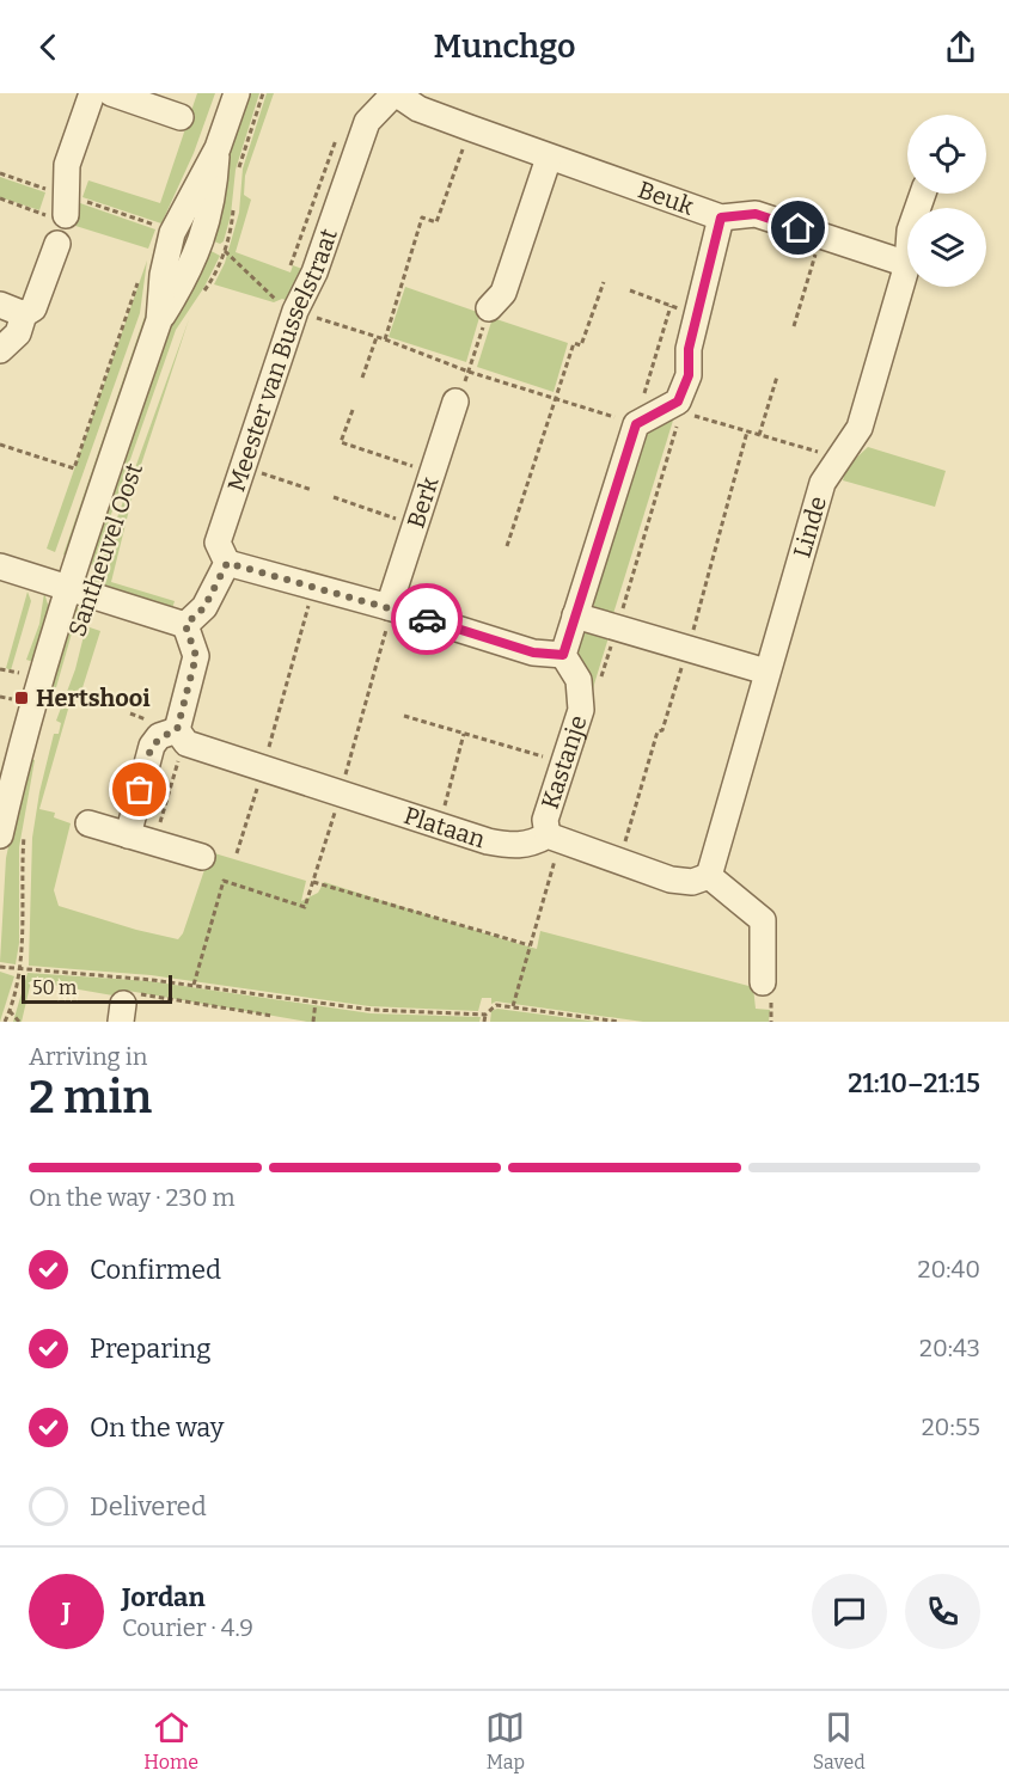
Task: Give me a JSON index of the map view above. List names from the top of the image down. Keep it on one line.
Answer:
{"streets":{"street":["Beuk","Meester van Busselstraat","Berk","Linde","Santheuvel Oost","Kastanje","Plataan"]},"crossings":[["Beuk","Meester van Busselstraat"],["Beuk","Linde"],["Kastanje","Plataan"]],"places":{"transit":["Hertshooi"]},"scale_bar":"50 m","page":{"header":"Munchgo","scale":"50 m","heading":["2 min","Arriving in","21:10–21:15"],"panel":["Jordan","Courier · 4.9"],"bar":"On the way · 230 m","list":[["Confirmed","20:40"],["Preparing","20:43"],["On the way","20:55"],"Delivered"],"round":"J","tabs":["Home","Map","Saved"]}}
